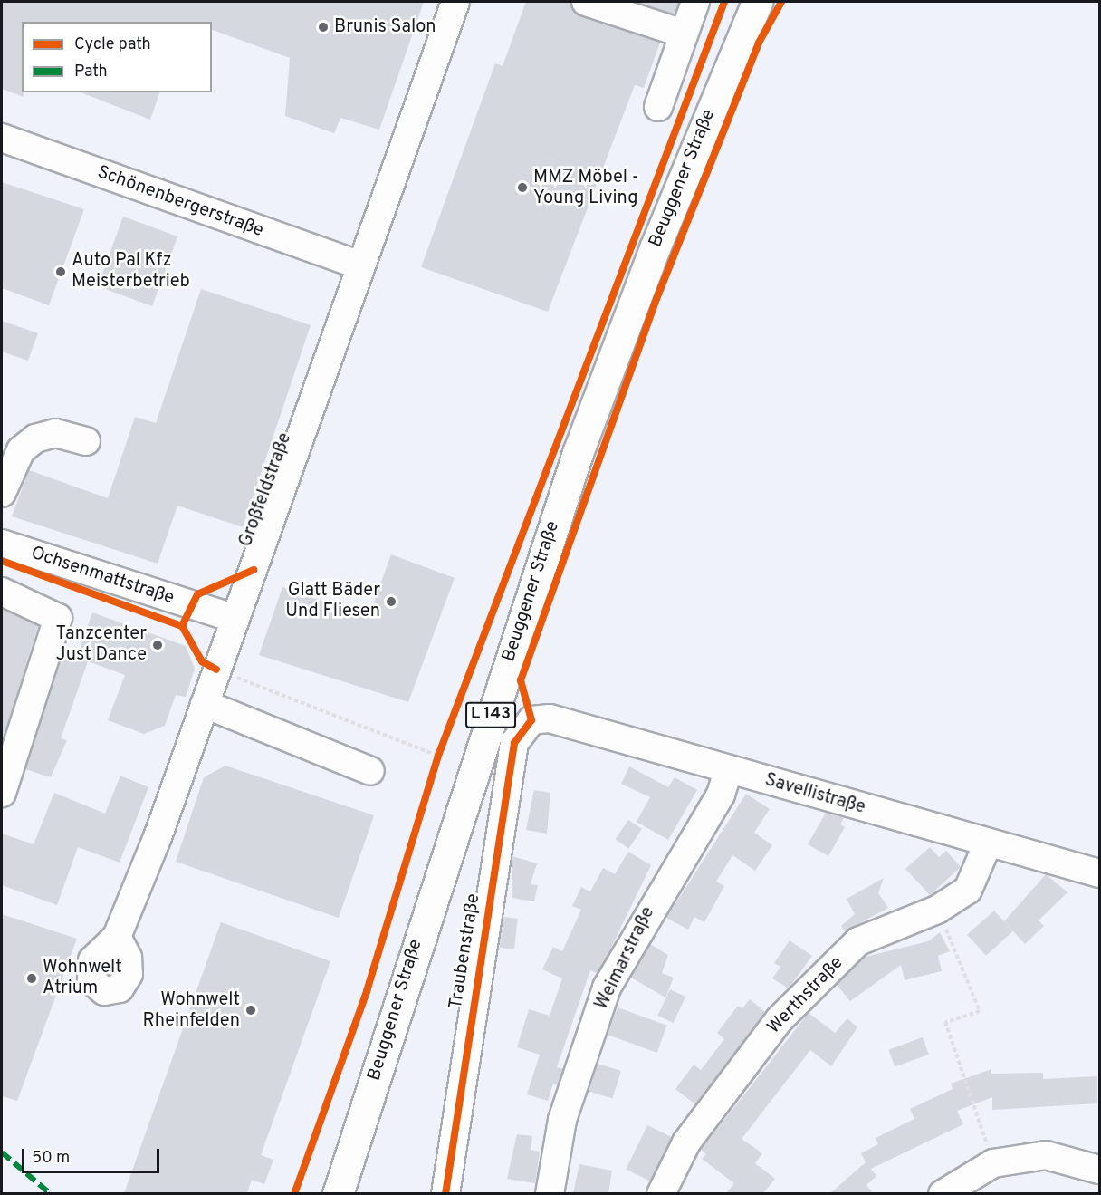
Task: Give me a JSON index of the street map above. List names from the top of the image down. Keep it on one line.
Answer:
{"streets":{"main road":["Beuggener Straße","L 143"],"street":["Schönenbergerstraße","Großfeldstraße","Ochsenmattstraße","Savellistraße","Traubenstraße","Weimarstraße","Werthstraße"]},"crossings":[["Schönenbergerstraße","Großfeldstraße"],["Großfeldstraße","Ochsenmattstraße"],["Savellistraße","Traubenstraße"],["Savellistraße","Weimarstraße"],["Savellistraße","Werthstraße"]],"places":["Brunis Salon","MMZ Möbel - Young Living","Auto Pal Kfz Meisterbetrieb","Glatt Bäder Und Fliesen","Tanzcenter Just Dance","Wohnwelt Atrium","Wohnwelt Rheinfelden"],"legend":["Cycle path","Path"],"scale_bar":"50 m"}
